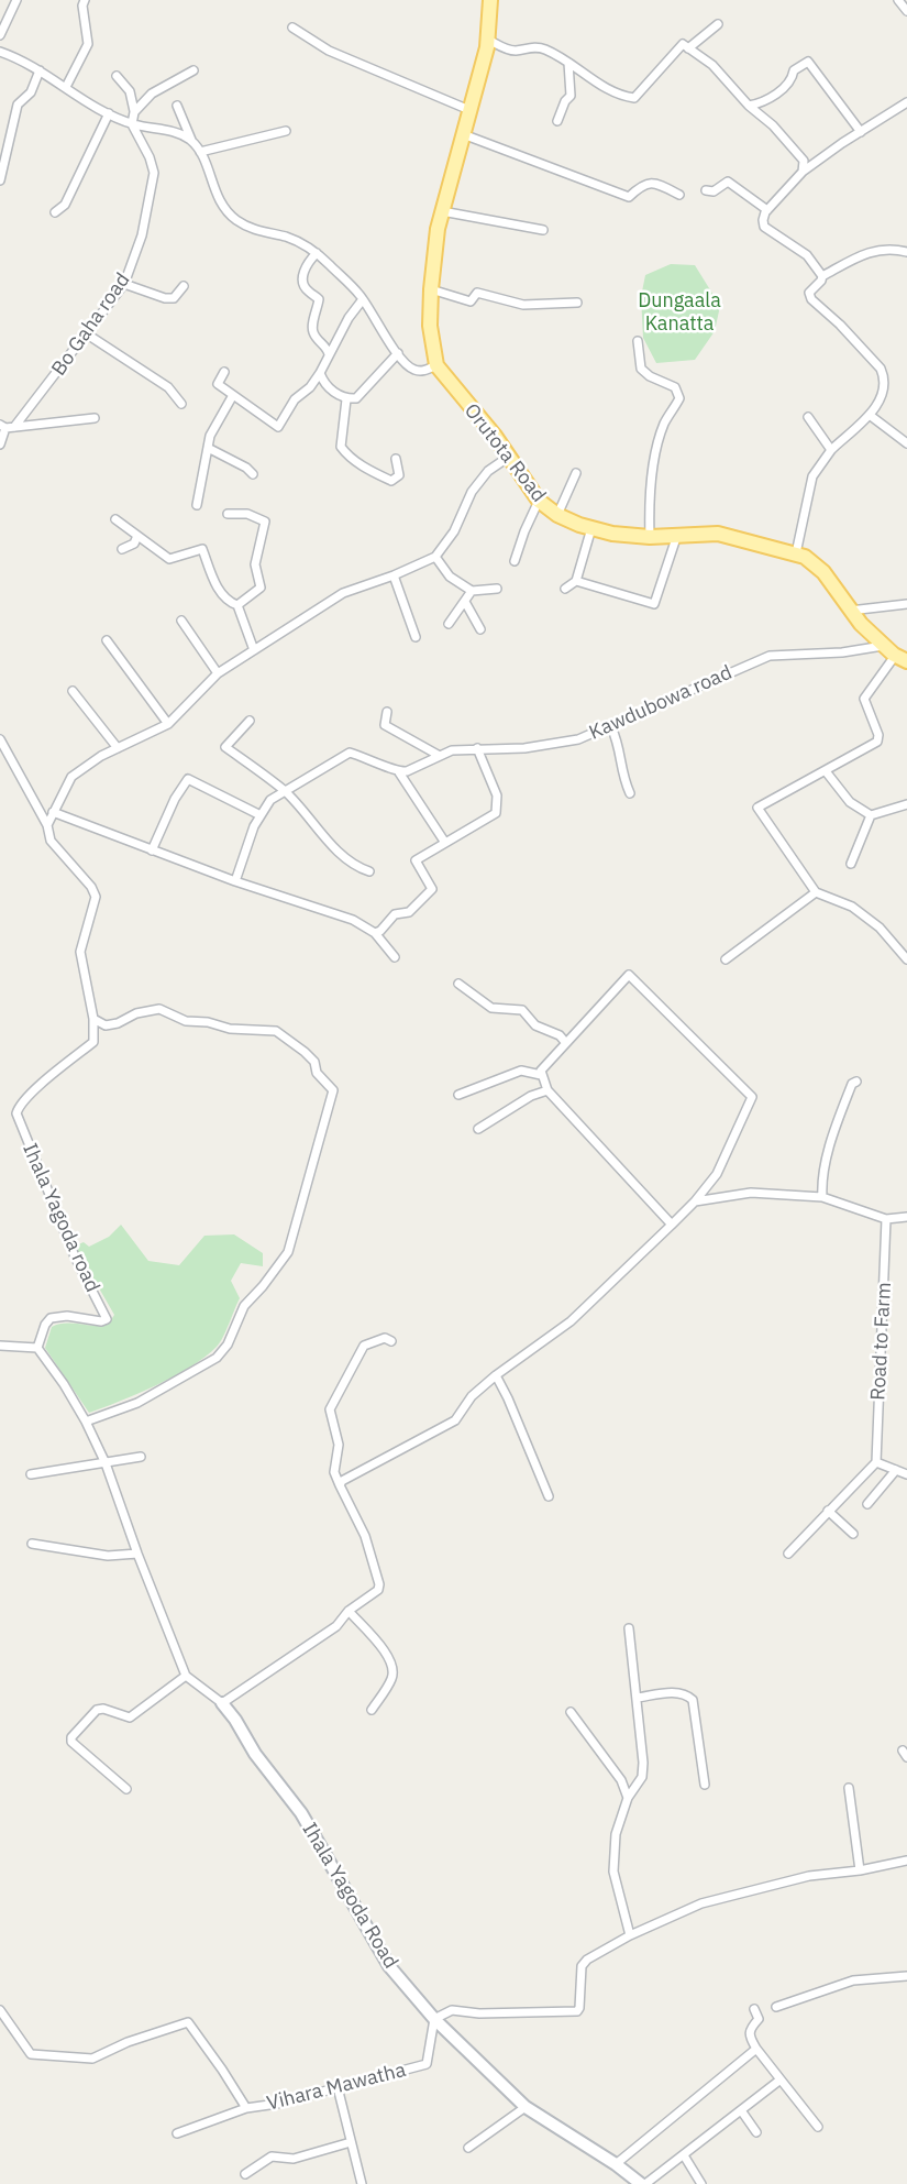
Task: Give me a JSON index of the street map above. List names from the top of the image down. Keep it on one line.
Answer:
{"streets":{"main road":["Orutota Road"],"street":["Bo Gaha road","Kawdubowa road","Ihala Yagoda road","Road to Farm","Ihala Yagoda Road","Vihara Mawatha"]},"crossings":[["Orutota Road","Kawdubowa road"],["Ihala Yagoda Road","Vihara Mawatha"]],"parks":["Dungaala Kanatta"]}
